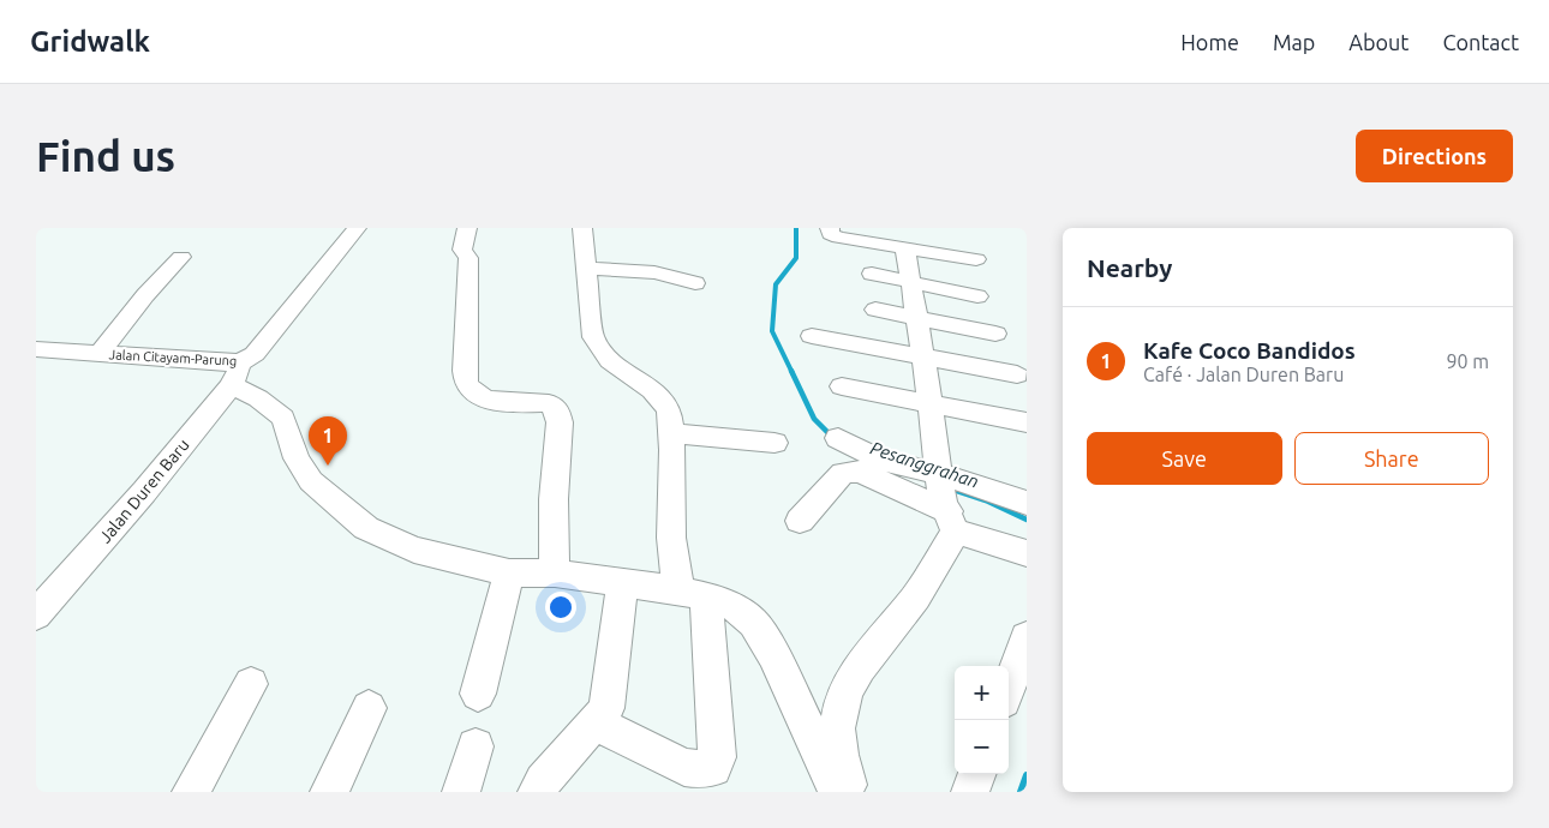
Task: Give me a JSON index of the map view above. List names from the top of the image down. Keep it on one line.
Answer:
{"streets":{"street":["Jalan Citayam-Parung","Jalan Duren Baru"]},"crossings":[["Jalan Citayam-Parung","Jalan Duren Baru"]],"water":["Pesanggrahan"],"page":{"header":"Gridwalk","nav":["Home","Map","About","Contact"],"buttons":["Directions",["Save","Share"]],"title":"Find us","heading":"Nearby","list":[{"mark":"1","name":"Kafe Coco Bandidos","note":"Café · Jalan Duren Baru","value":"90 m"}],"pins":"1","map_buttons":["+","−"]}}
